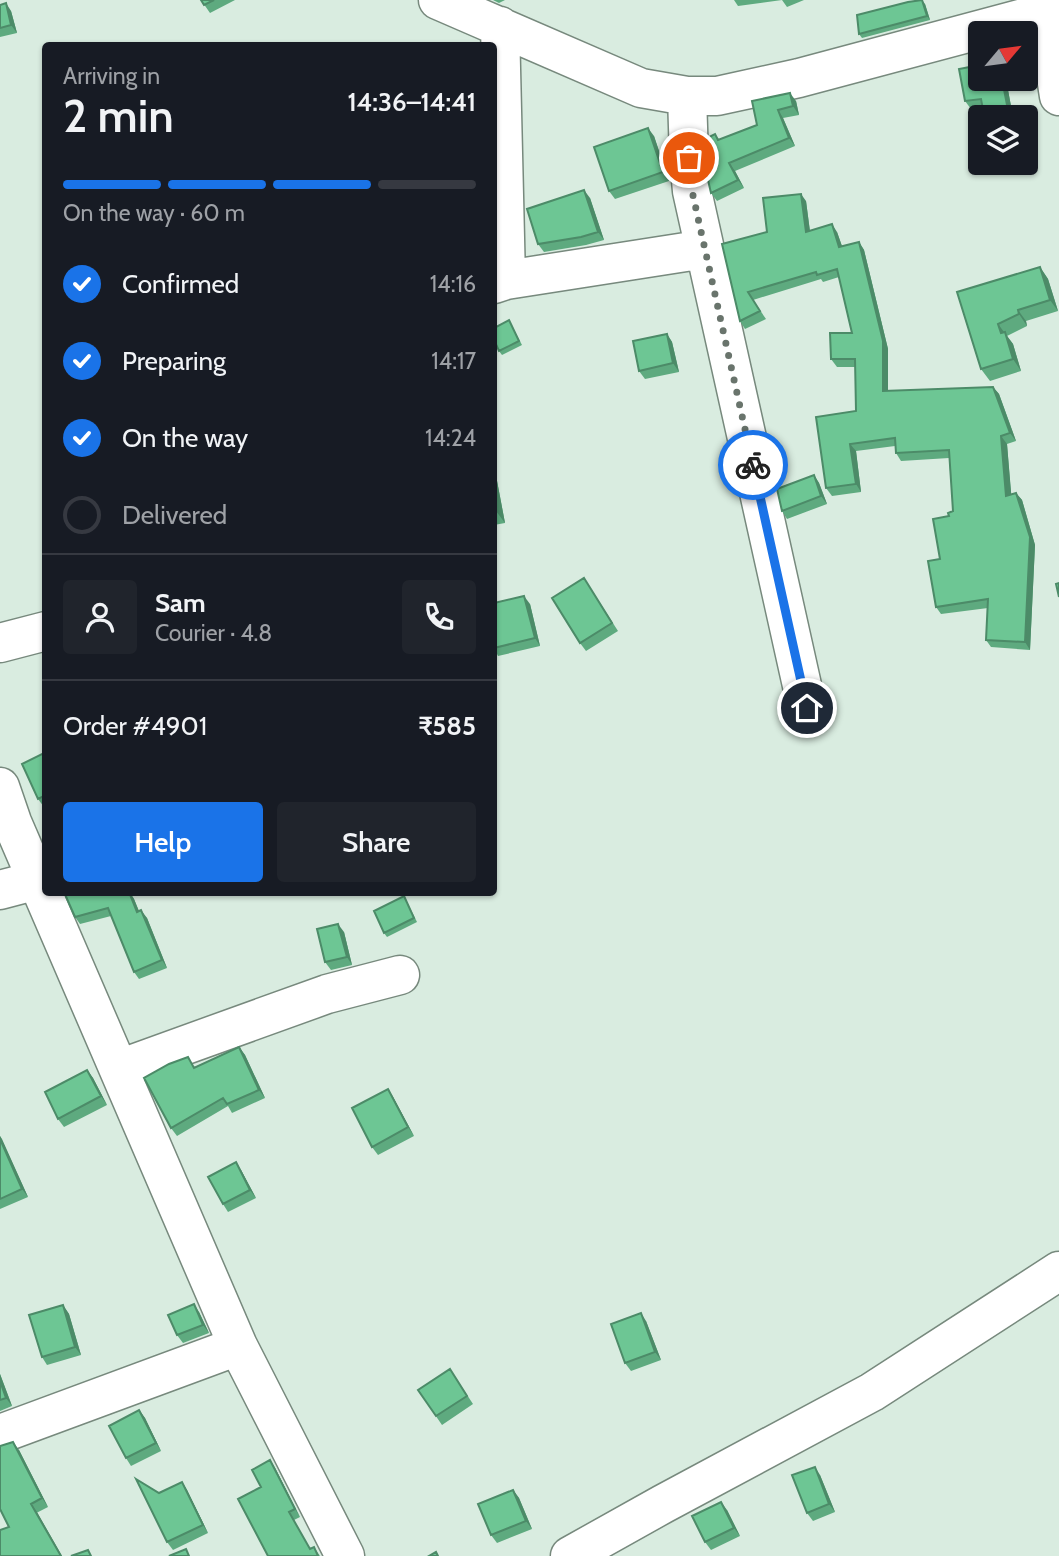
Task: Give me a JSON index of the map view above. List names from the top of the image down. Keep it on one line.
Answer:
{"north":"top right","page":{"heading":["2 min","Arriving in","14:36–14:41"],"panel":["Sam","Courier · 4.8","Order #4901","₹585"],"bar":"On the way · 60 m","list":[["Confirmed","14:16"],["Preparing","14:17"],["On the way","14:24"],"Delivered"],"buttons":["Help","Share"]}}
